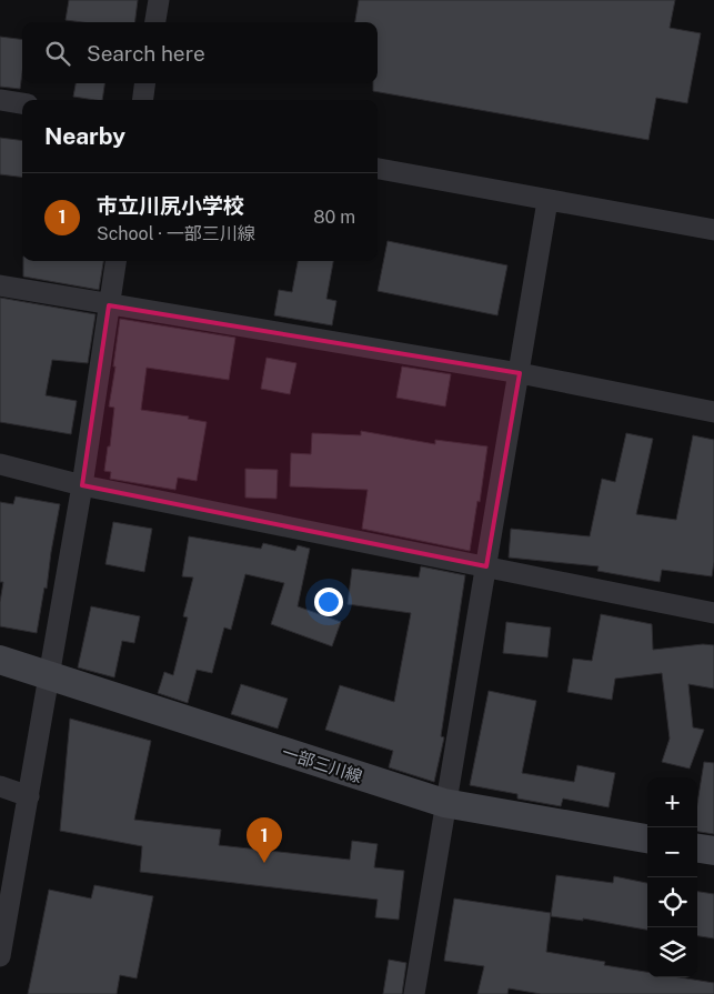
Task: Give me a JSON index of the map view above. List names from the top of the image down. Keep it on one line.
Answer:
{"streets":{"main road":["一部三川線"]},"page":{"search":"Search here","heading":"Nearby","list":[{"mark":"1","name":"市立川尻小学校","note":"School · 一部三川線","value":"80 m"}],"map_buttons":["+","−"],"pins":"1"}}
